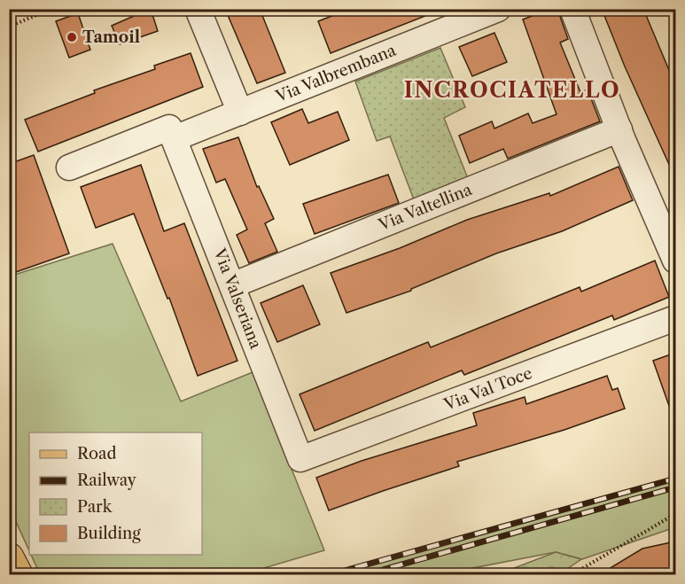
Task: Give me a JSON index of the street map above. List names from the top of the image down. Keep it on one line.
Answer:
{"streets":{"street":["Via Valbrembana","Via Valtellina","Via Valseriana","Via Val Toce"]},"crossings":[["Via Valbrembana","Via Valseriana"],["Via Valtellina","Via Valseriana"],["Via Valseriana","Via Val Toce"]],"districts":["INCROCIATELLO"],"places":["Tamoil"],"legend":["Road","Railway","Park","Building"]}
